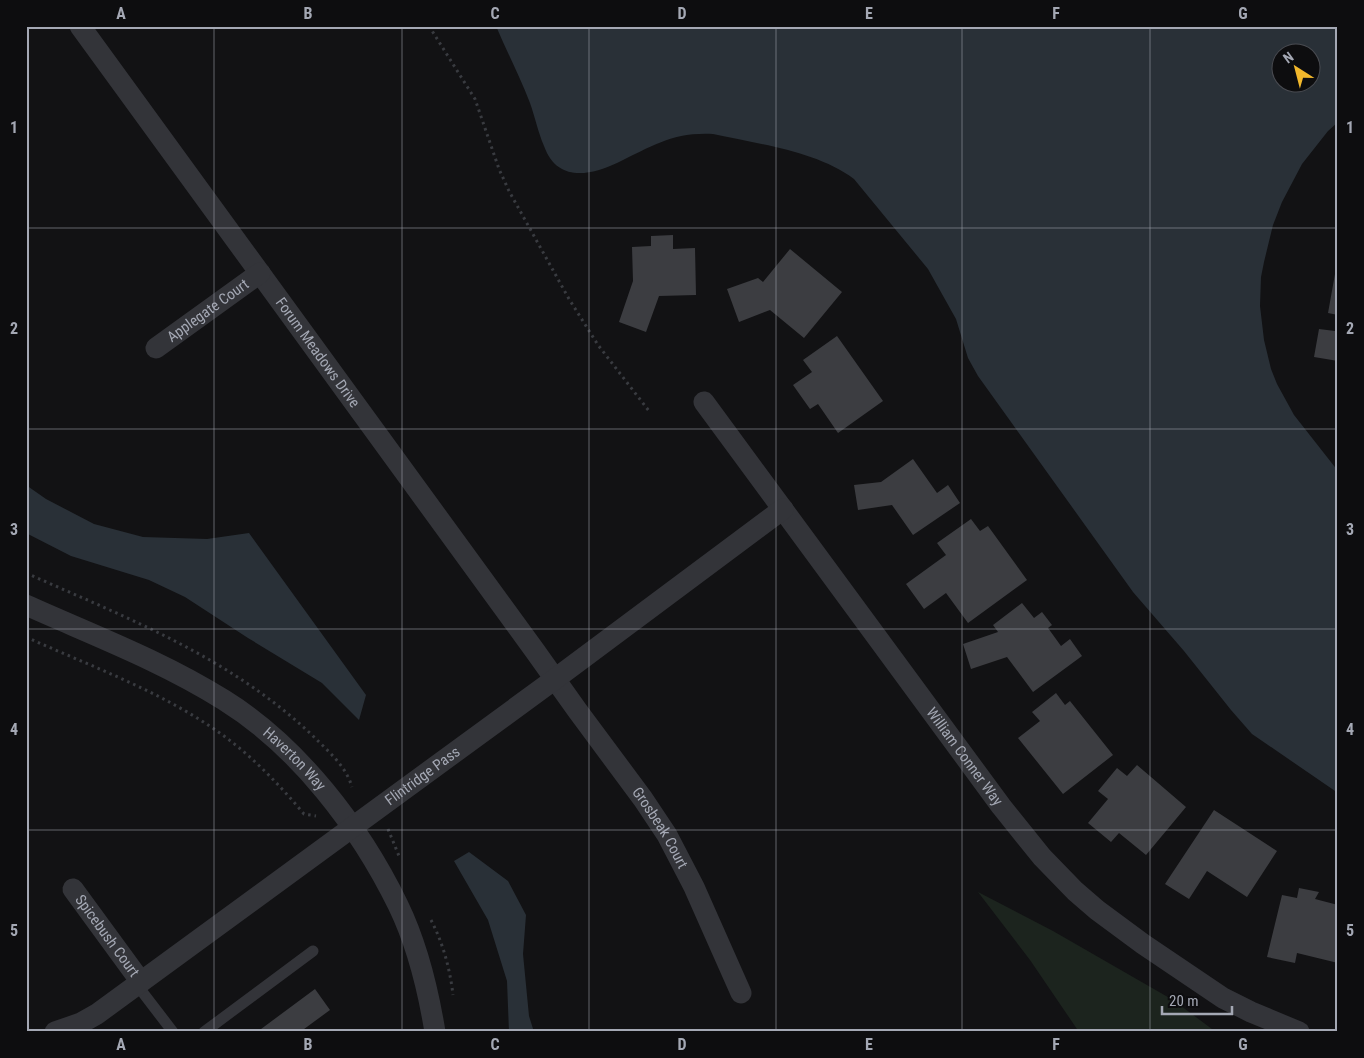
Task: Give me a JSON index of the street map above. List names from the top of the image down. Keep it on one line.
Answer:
{"streets":{"street":["Applegate Court","Forum Meadows Drive","William Conner Way","Haverton Way","Flintridge Pass","Grosbeak Court","Spicebush Court"]},"crossings":[["Applegate Court","Forum Meadows Drive"],["Forum Meadows Drive","Flintridge Pass"],["Forum Meadows Drive","Grosbeak Court"],["William Conner Way","Flintridge Pass"],["Haverton Way","Flintridge Pass"],["Flintridge Pass","Grosbeak Court"],["Flintridge Pass","Spicebush Court"]],"scale_bar":"20 m","north":"top left","grid":{"columns":["A","B","C","D","E","F","G"],"rows":["1","2","3","4","5"]}}
